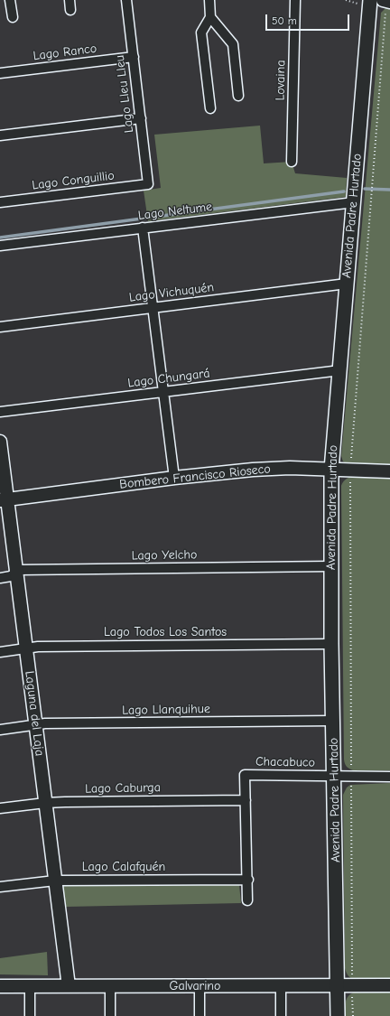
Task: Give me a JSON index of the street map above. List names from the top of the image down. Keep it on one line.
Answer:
{"streets":{"main road":["Avenida Padre Hurtado"],"street":["Lago Ranco","Lovaina","Lago Lleu Lleu","Lago Conguillio","Lago Neltume","Lago Vichuquén","Lago Chungará","Bombero Francisco Rioseco","Lago Yelcho","Lago Todos Los Santos","Lago Llanquihue","Laguna del Laja","Chacabuco","Lago Caburga","Lago Calafquén","Galvarino"]},"crossings":[["Lago Ranco","Lago Lleu Lleu"],["Lago Lleu Lleu","Lago Conguillio"],["Lago Neltume","Avenida Padre Hurtado"],["Avenida Padre Hurtado","Lago Vichuquén"],["Avenida Padre Hurtado","Lago Chungará"],["Avenida Padre Hurtado","Bombero Francisco Rioseco"],["Avenida Padre Hurtado","Lago Yelcho"],["Avenida Padre Hurtado","Lago Todos Los Santos"],["Avenida Padre Hurtado","Lago Llanquihue"],["Avenida Padre Hurtado","Chacabuco"],["Avenida Padre Hurtado","Galvarino"],["Bombero Francisco Rioseco","Laguna del Laja"],["Lago Yelcho","Laguna del Laja"],["Lago Todos Los Santos","Laguna del Laja"],["Lago Llanquihue","Laguna del Laja"],["Laguna del Laja","Lago Caburga"],["Laguna del Laja","Lago Calafquén"],["Laguna del Laja","Galvarino"],["Chacabuco","Lago Caburga"]],"scale_bar":"50 m"}
